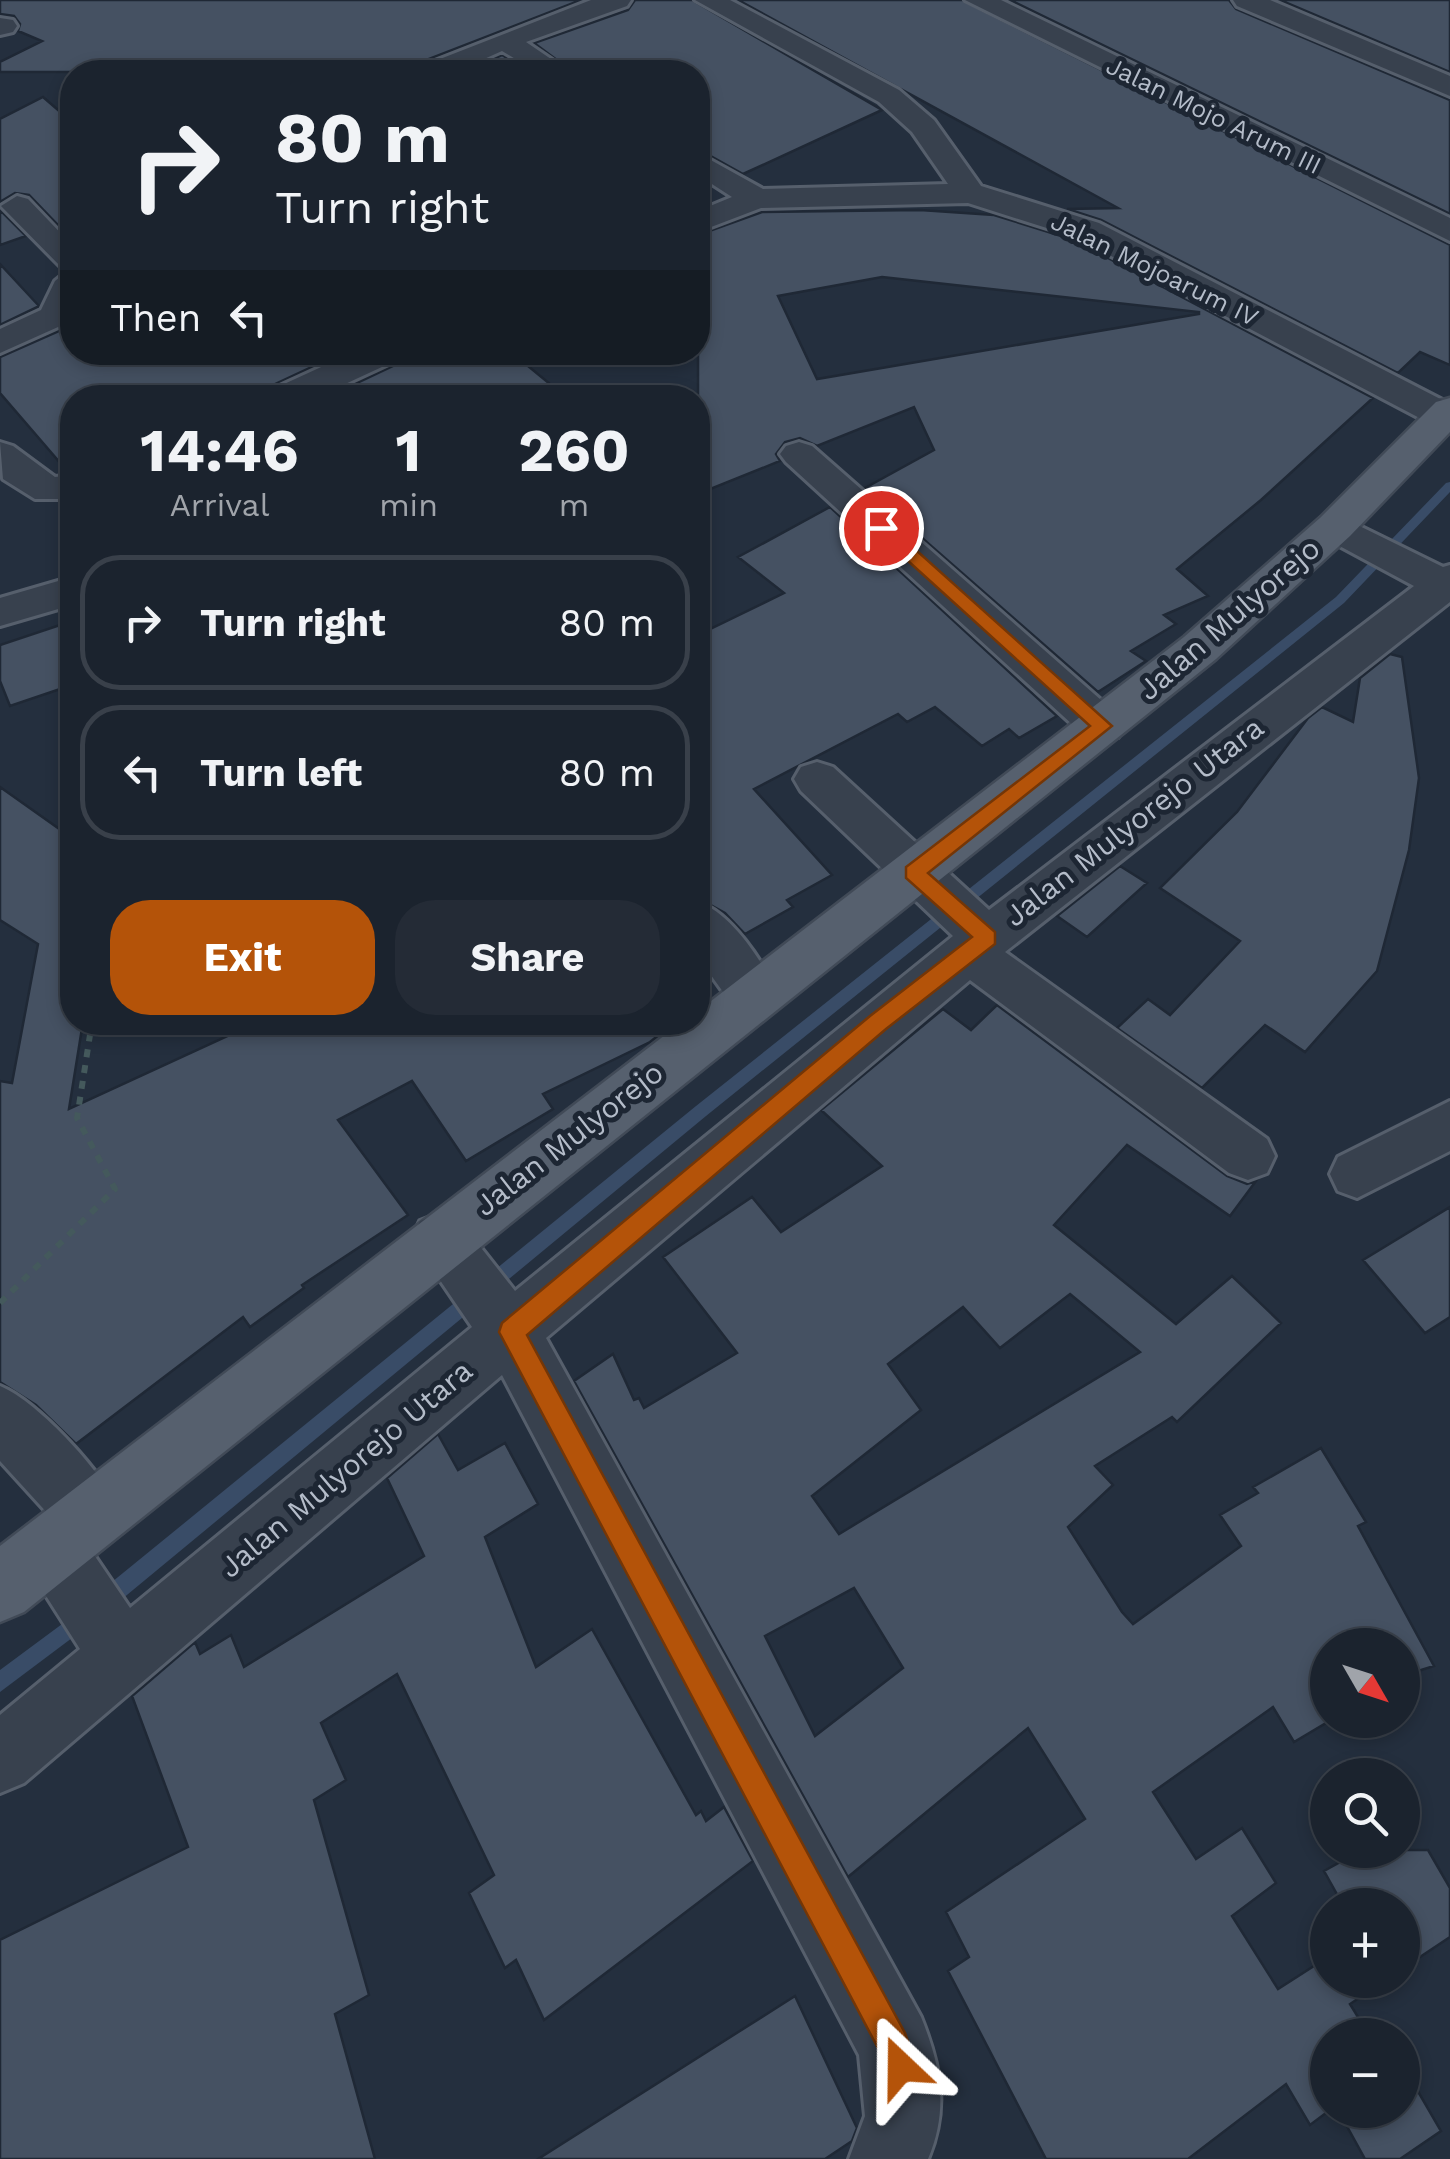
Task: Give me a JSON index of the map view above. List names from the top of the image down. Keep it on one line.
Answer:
{"streets":{"main road":["Jalan Mulyorejo"],"street":["Jalan Mojo Arum III","Jalan Mojoarum IV","Jalan Mulyorejo Utara"]},"crossings":[["Jalan Mojoarum IV","Jalan Mulyorejo"],["Jalan Mulyorejo","Jalan Mulyorejo Utara"]],"north":"bottom right","page":{"turn":["80 m","Turn right"],"then":"Then","eta":["14:46","Arrival","1","min","260","m"],"list":[{"name":"Turn right","value":"80 m"},{"name":"Turn left","value":"80 m"}],"buttons":["Exit","Share"],"map_buttons":["+","−"]}}
